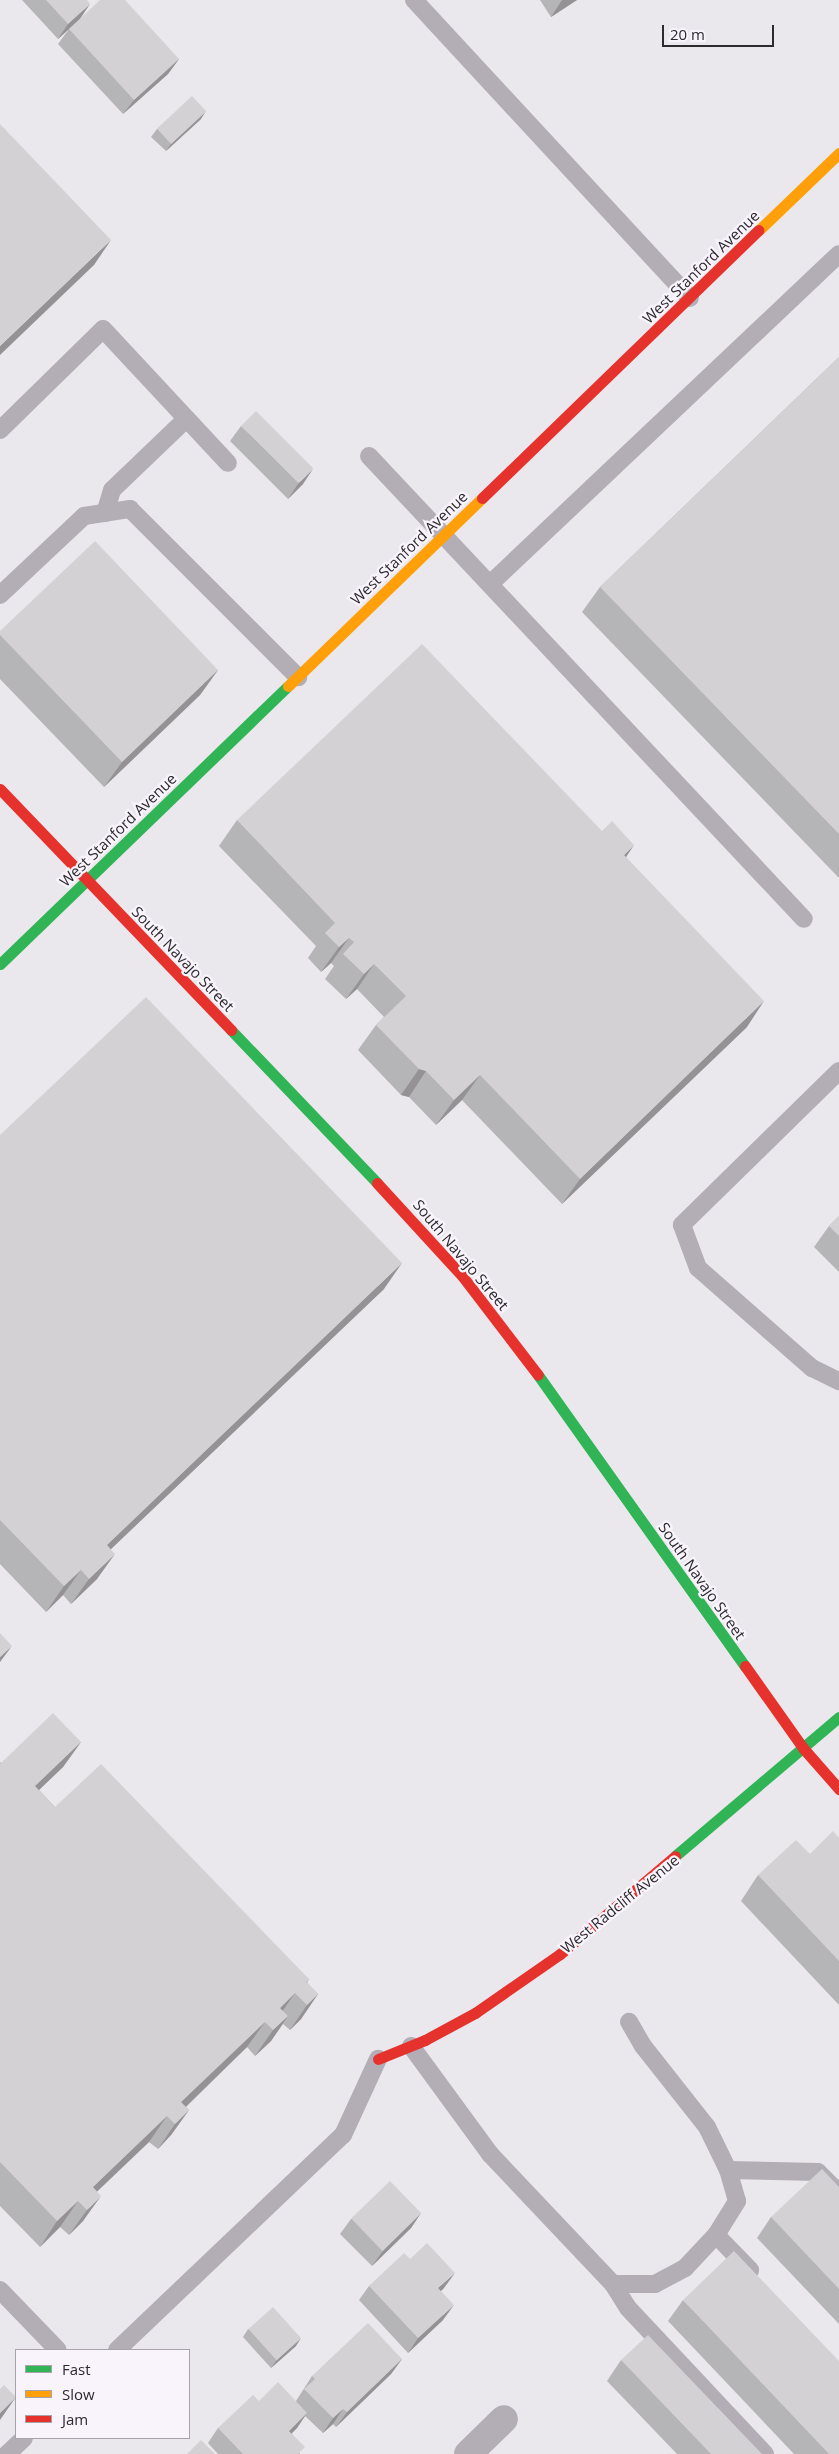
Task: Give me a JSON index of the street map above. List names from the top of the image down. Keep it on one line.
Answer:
{"streets":{"street":["West Stanford Avenue","South Navajo Street","West Radcliff Avenue"]},"crossings":[["West Stanford Avenue","South Navajo Street"],["South Navajo Street","West Radcliff Avenue"]],"legend":["Fast","Slow","Jam"],"scale_bar":"20 m"}
